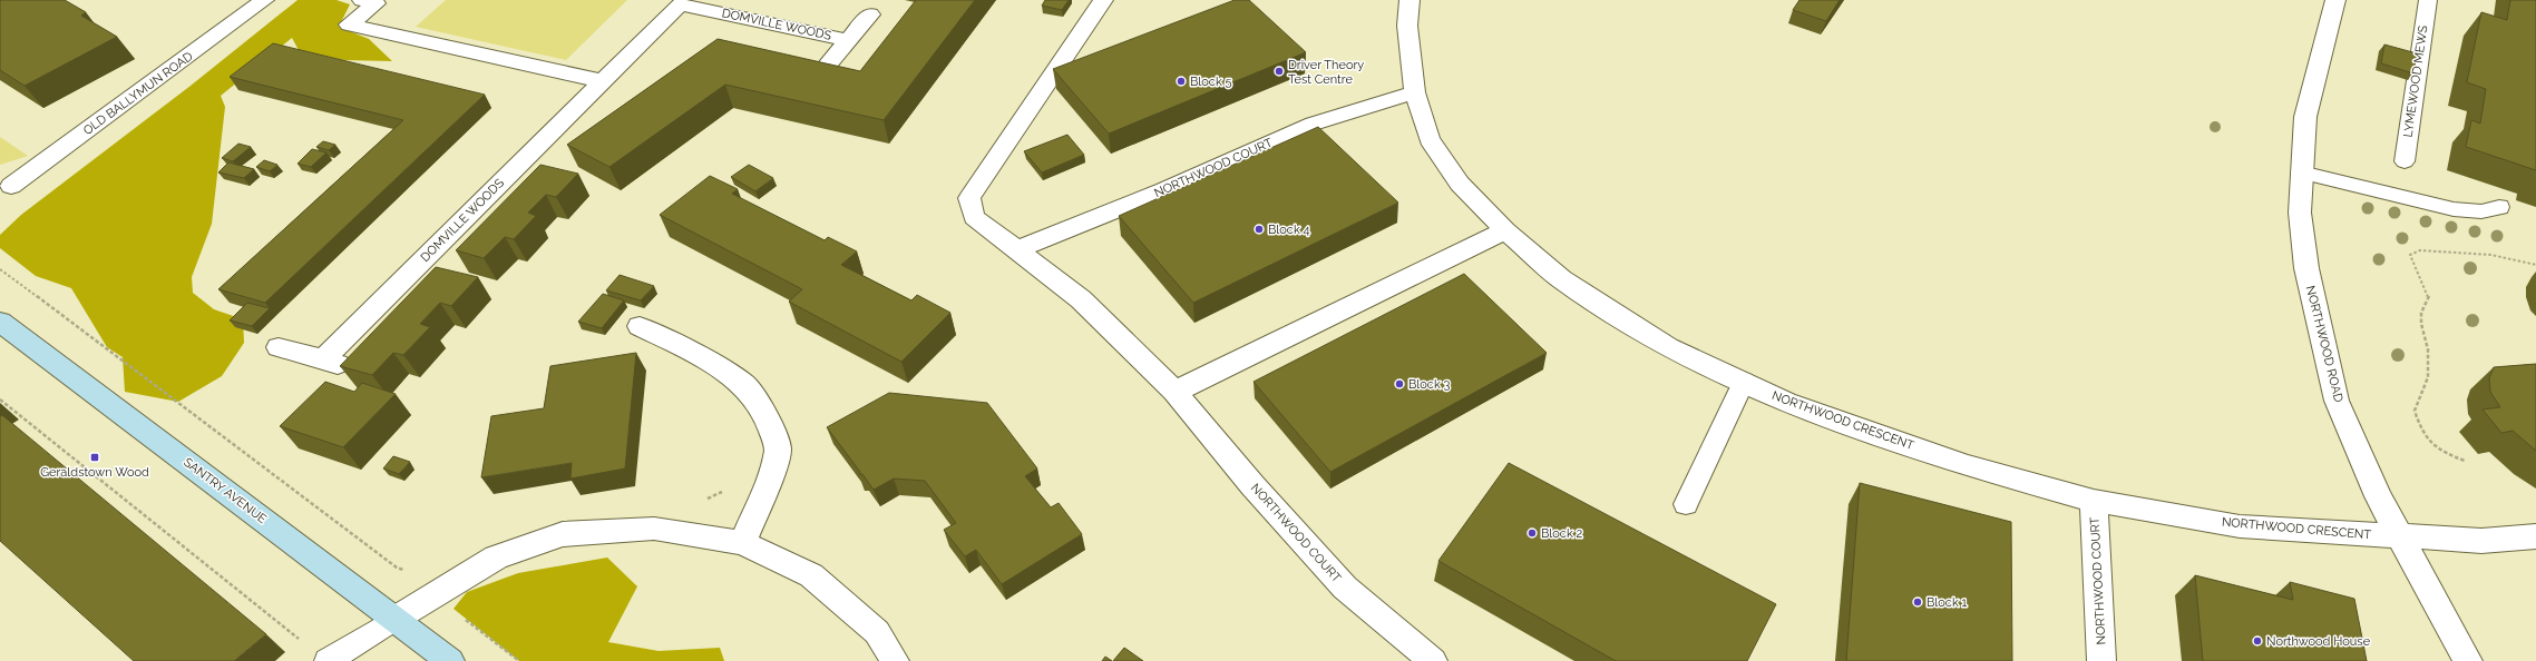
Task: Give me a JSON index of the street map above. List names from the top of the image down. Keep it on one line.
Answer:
{"streets":{"main road":["SANTRY AVENUE"],"street":["DOMVILLE WOODS","OLD BALLYMUN ROAD","NORTHWOOD COURT","NORTHWOOD ROAD","NORTHWOOD CRESCENT"],"lane":["LYMEWOOD MEWS"]},"crossings":[["NORTHWOOD COURT","NORTHWOOD CRESCENT"],["NORTHWOOD ROAD","NORTHWOOD CRESCENT"]],"places":{"other":["Driver Theory Test Centre","Block 5","Block 4","Block 3","Block 2","Block 1","Northwood House"],"transit":["Geraldstown Wood"]}}
